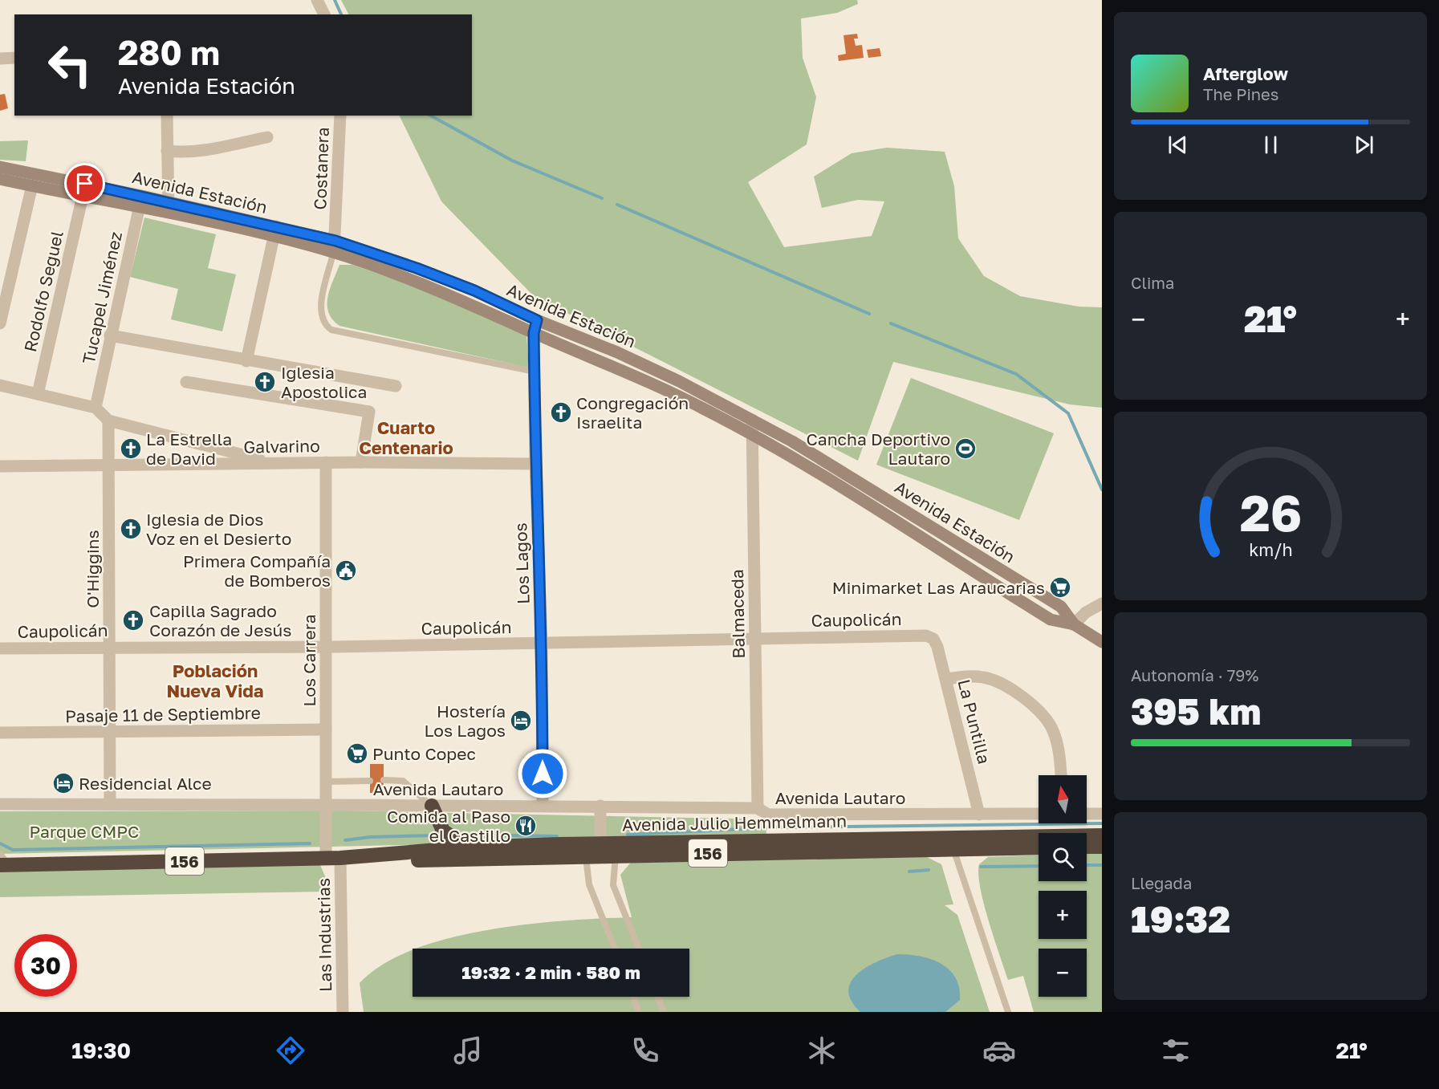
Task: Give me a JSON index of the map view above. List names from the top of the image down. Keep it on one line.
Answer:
{"streets":{"highway":["Avenida Julio Hemmelmann","156"],"street":["Costanera","Avenida Estación","Rodolfo Seguel","Tucapel Jiménez","Galvarino","Los Lagos","O'Higgins","Balmaceda","Caupolicán","Los Carrera","Pasaje 11 de Septiembre","La Puntilla","Avenida Lautaro","Las Industrias"]},"crossings":[["Costanera","Avenida Estación"],["Avenida Estación","Rodolfo Seguel"],["Avenida Estación","Tucapel Jiménez"],["Avenida Estación","Los Lagos"],["Avenida Estación","Balmaceda"],["Galvarino","Los Lagos"],["Galvarino","O'Higgins"],["Galvarino","Los Carrera"],["Los Lagos","Caupolicán"],["Los Lagos","Avenida Lautaro"],["O'Higgins","Caupolicán"],["O'Higgins","Pasaje 11 de Septiembre"],["O'Higgins","Avenida Lautaro"],["Balmaceda","Caupolicán"],["Balmaceda","Avenida Lautaro"],["Caupolicán","Los Carrera"],["Caupolicán","La Puntilla"],["Los Carrera","Pasaje 11 de Septiembre"],["Los Carrera","Avenida Lautaro"],["Los Carrera","Avenida Julio Hemmelmann"],["Los Carrera","Las Industrias"],["La Puntilla","Avenida Lautaro"],["Avenida Julio Hemmelmann","Las Industrias"]],"districts":["Cuarto Centenario","Población Nueva Vida"],"parks":["Parque CMPC"],"places":{"church":["Iglesia Apostolica","Congregación Israelita","La Estrella de David","Iglesia de Dios Voz en el Desierto","Capilla Sagrado Corazón de Jesús"],"sports":["Cancha Deportivo Lautaro"],"public building":["Primera Compañía de Bomberos"],"supermarket":["Minimarket Las Araucarias","Punto Copec"],"hotel":["Hostería Los Lagos","Residencial Alce"],"restaurant":["Comida al Paso el Castillo"]},"north":"top","page":{"turn":["280 m","Avenida Estación"],"song":["Afterglow","The Pines"],"tile":["Clima",["Autonomía · 79%","395 km"],["Llegada","19:32"]],"heat":["−","21°","+"],"map_buttons":["+","−"],"limit":"30","trip":"19:32 · 2 min · 580 m","tabs":["19:30","21°"],"gauge":["26","km/h"]}}
